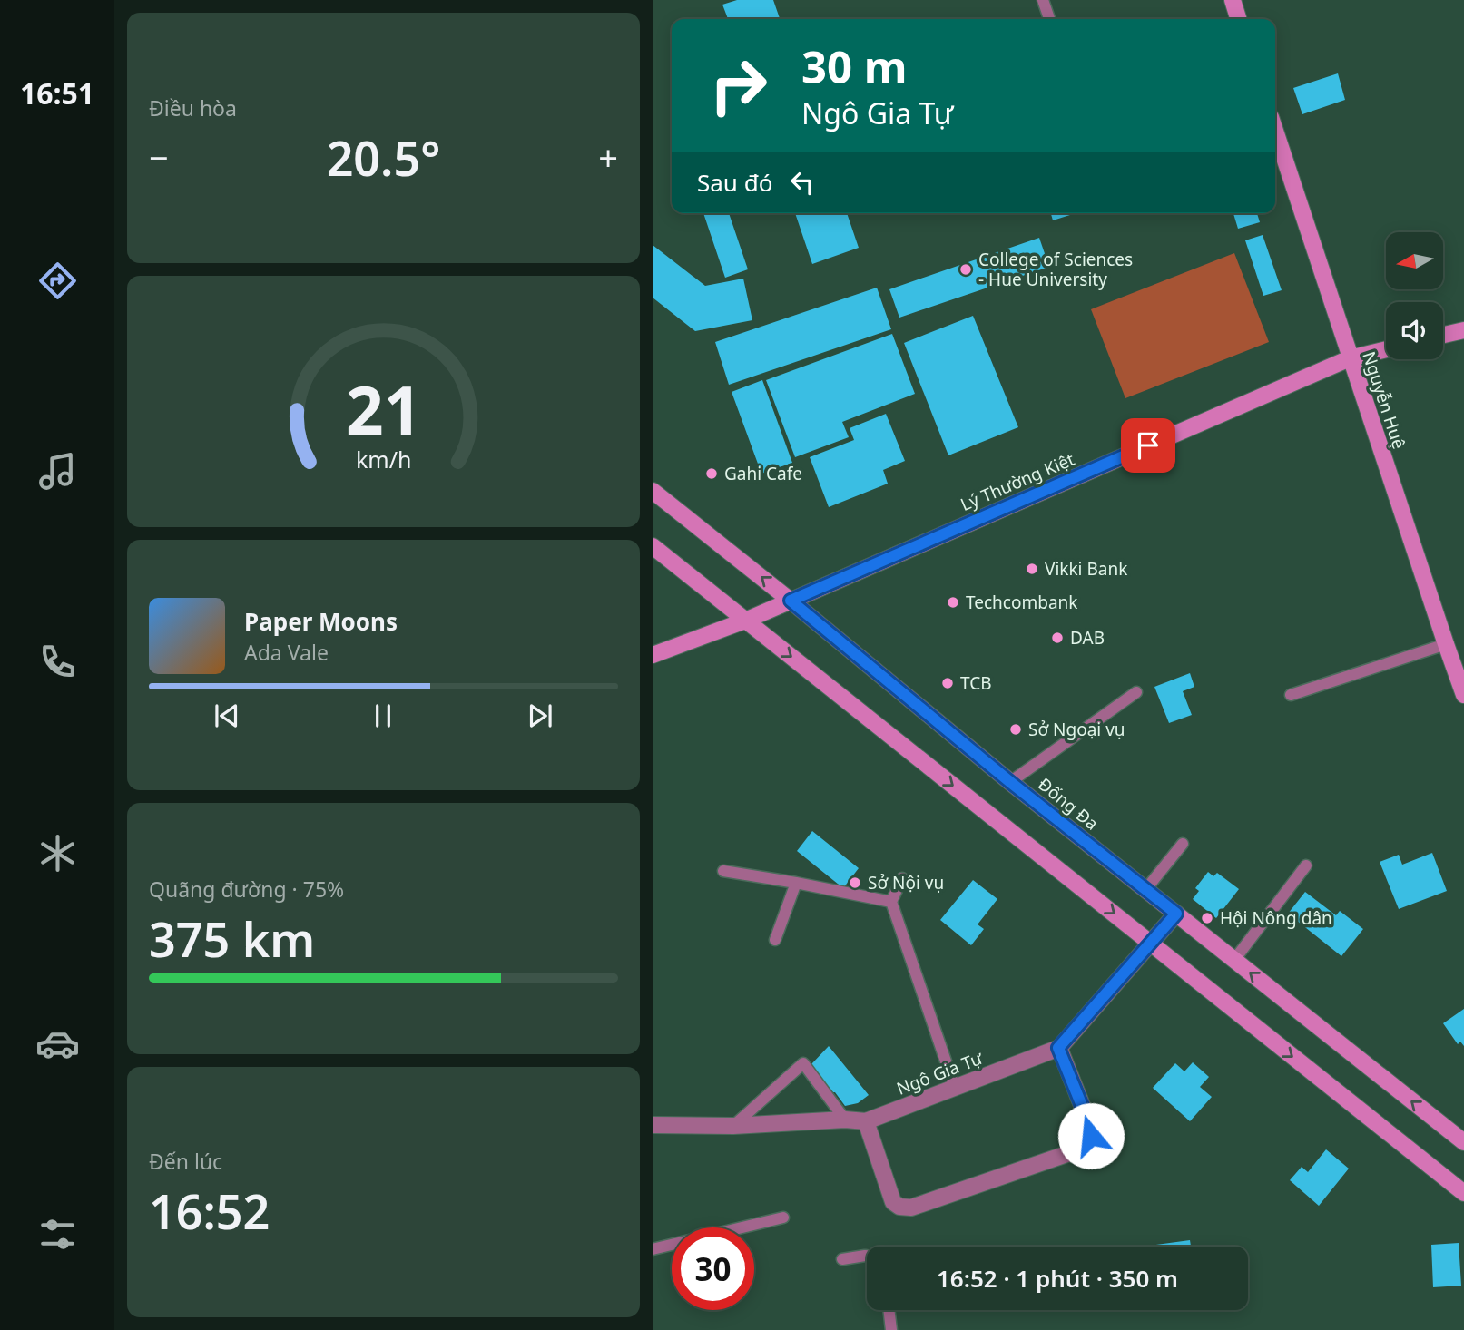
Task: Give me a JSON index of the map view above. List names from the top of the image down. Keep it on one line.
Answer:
{"streets":{"street":["Nguyễn Huệ","Lý Thường Kiệt","Đống Đa","Ngô Gia Tự"]},"crossings":[["Nguyễn Huệ","Lý Thường Kiệt"],["Lý Thường Kiệt","Đống Đa"],["Đống Đa","Ngô Gia Tự"]],"places":["College of Sciences - Hue University","Gahi Cafe","Vikki Bank","Techcombank","DAB","TCB","Sở Ngoại vụ","Sở Nội vụ","Hội Nông dân"],"north":"left","page":{"tabs":"16:51","tile":["Điều hòa",["Quãng đường · 75%","375 km"],["Đến lúc","16:52"]],"turn":["30 m","Ngô Gia Tự"],"heat":["−","20.5°","+"],"then":"Sau đó","song":["Paper Moons","Ada Vale"],"limit":"30","trip":"16:52 · 1 phút · 350 m","gauge":["21","km/h"]}}
